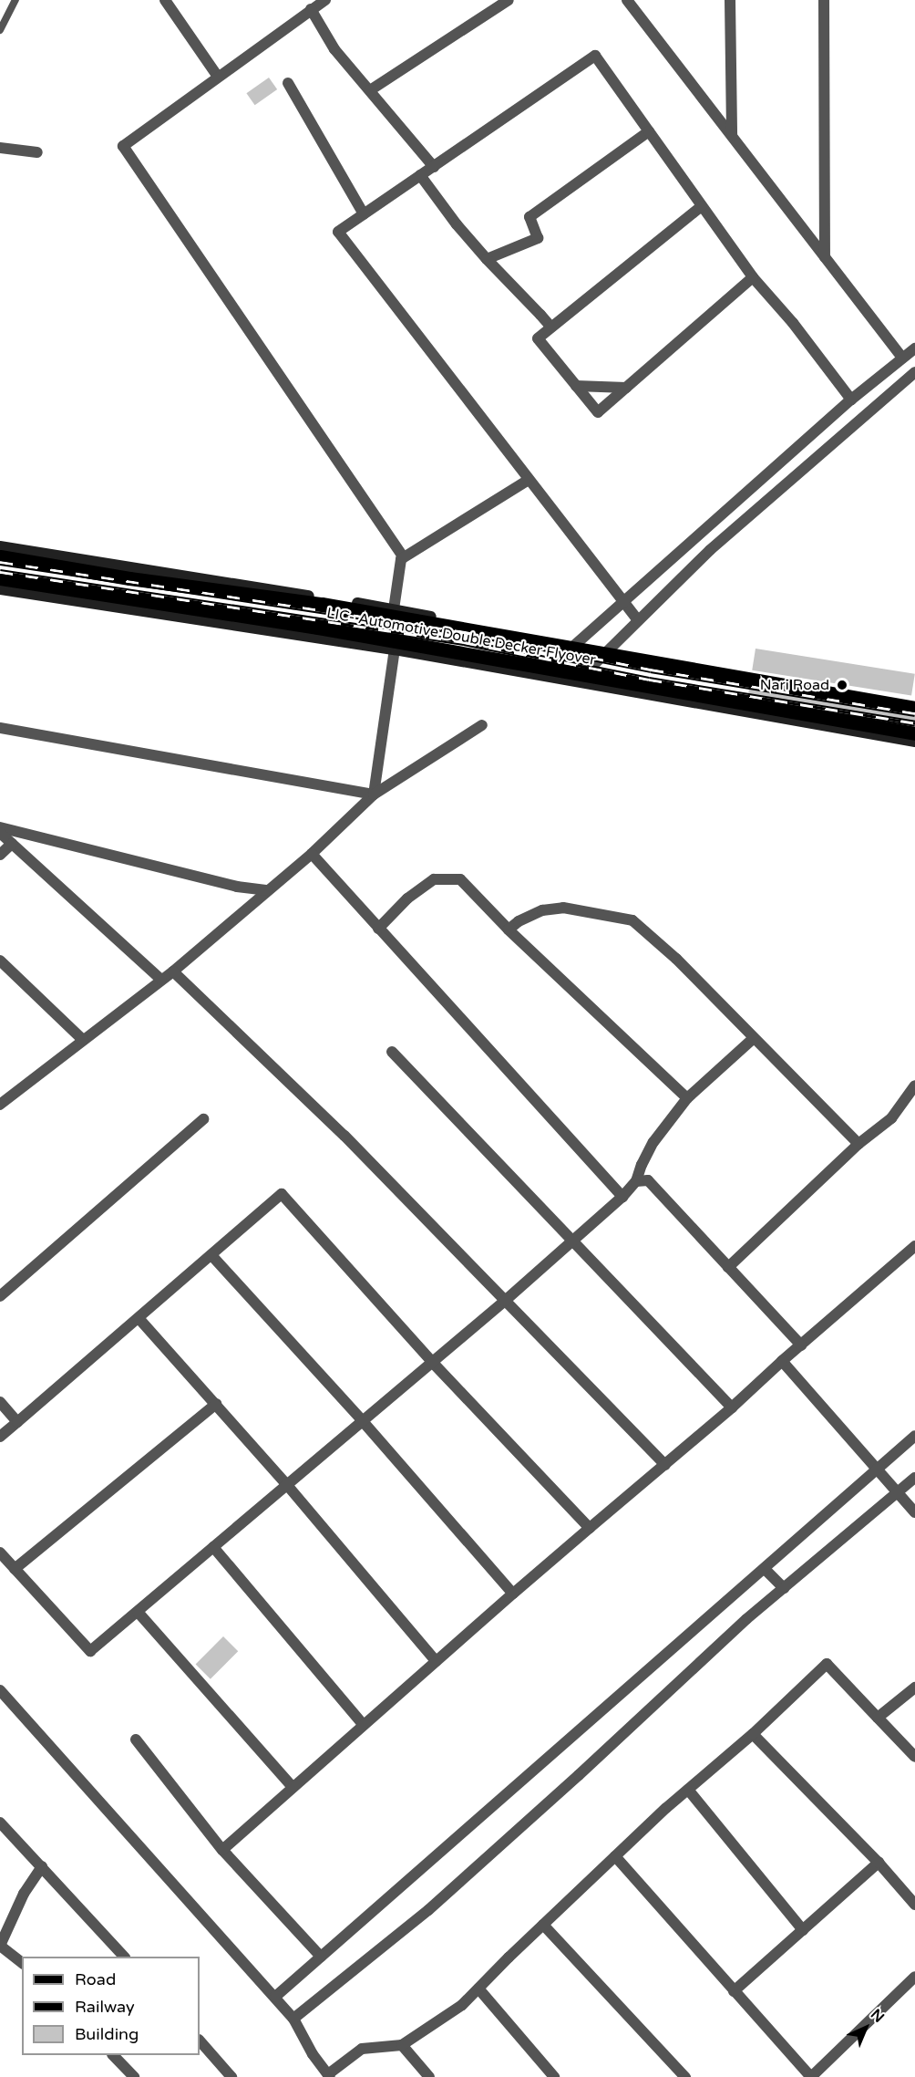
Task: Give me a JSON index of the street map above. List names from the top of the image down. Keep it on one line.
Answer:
{"streets":{"main road":["LIC- Automotive Double Decker Flyover"]},"places":["Nari Road"],"legend":["Road","Railway","Building"],"north":"top right"}
